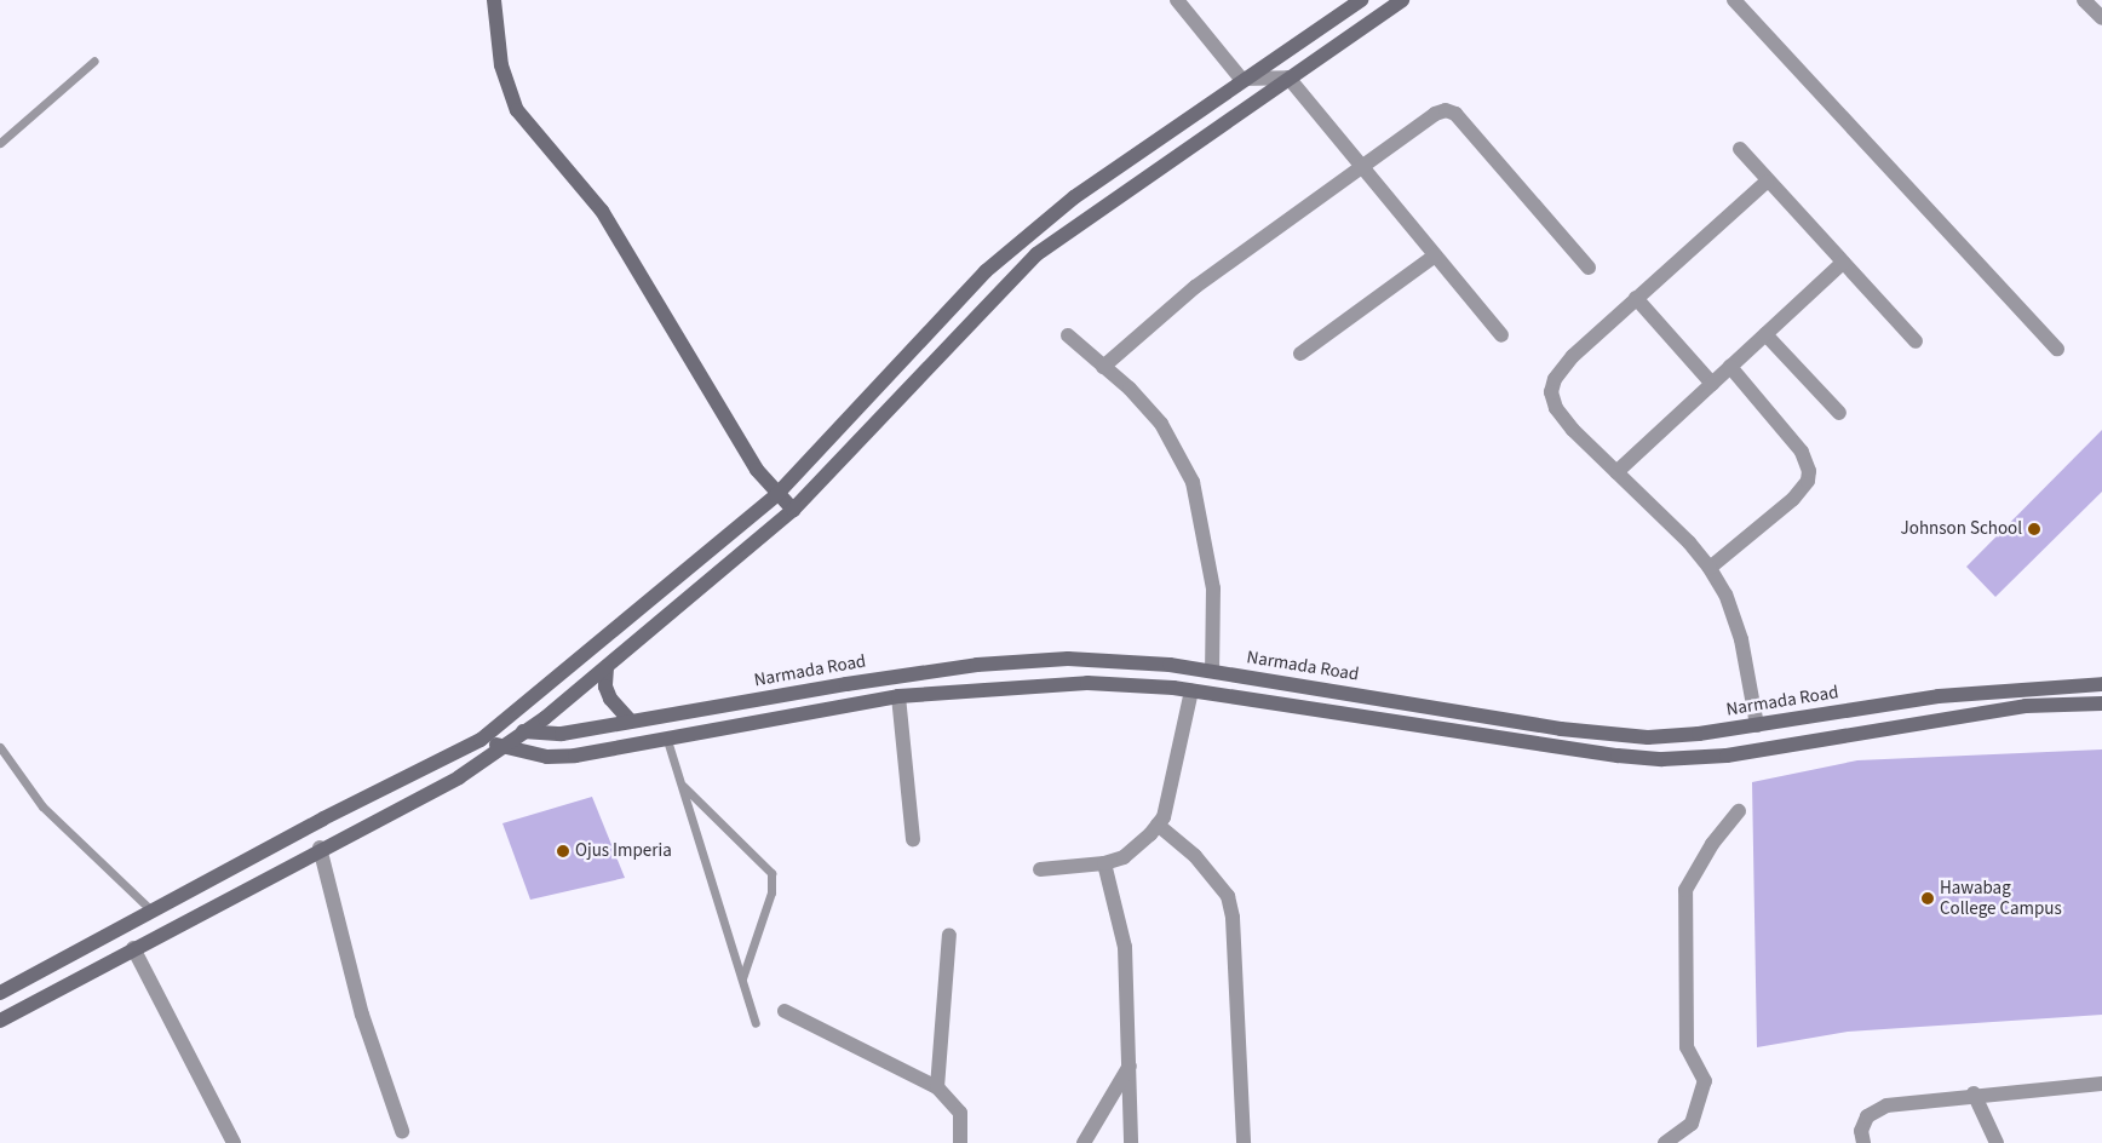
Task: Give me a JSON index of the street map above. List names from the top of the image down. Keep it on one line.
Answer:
{"streets":{"street":["Narmada Road"]},"places":["Johnson School","Ojus Imperia","Hawabag College Campus"]}
